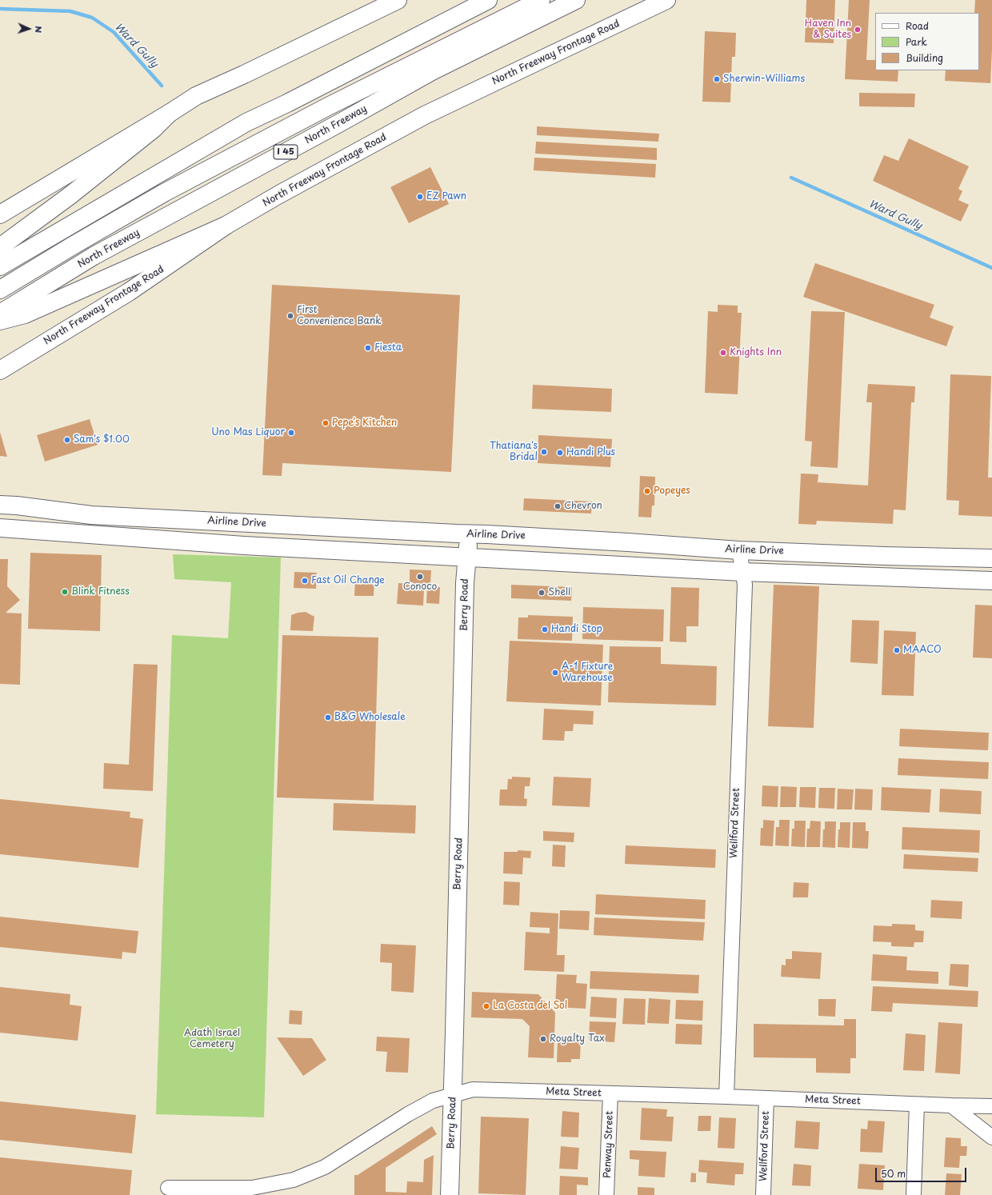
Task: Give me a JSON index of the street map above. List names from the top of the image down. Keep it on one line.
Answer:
{"streets":{"main road":["North Freeway Frontage Road","North Freeway","I 45","Airline Drive","Berry Road"],"street":["Wellford Street","Meta Street","Penway Street"]},"crossings":[["Airline Drive","Berry Road"],["Airline Drive","Wellford Street"],["Berry Road","Meta Street"],["Wellford Street","Meta Street"],["Meta Street","Penway Street"]],"water":["Ward Gully"],"parks":["Adath Israel Cemetery"],"places":["Haven Inn & Suites","Sherwin-Williams","EZ Pawn","First Convenience Bank","Fiesta","Knights Inn","Pepe's Kitchen","Uno Mas Liquor","Sam's $1.00","Thatiana's Bridal","Handi Plus","Popeyes","Chevron","Conoco","Fast Oil Change","Blink Fitness","Shell","Handi Stop","MAACO","A-1 Fixture Warehouse","B&G Wholesale","La Costa del Sol","Royalty Tax"],"legend":["Road","Park","Building"],"scale_bar":"50 m","north":"right"}
